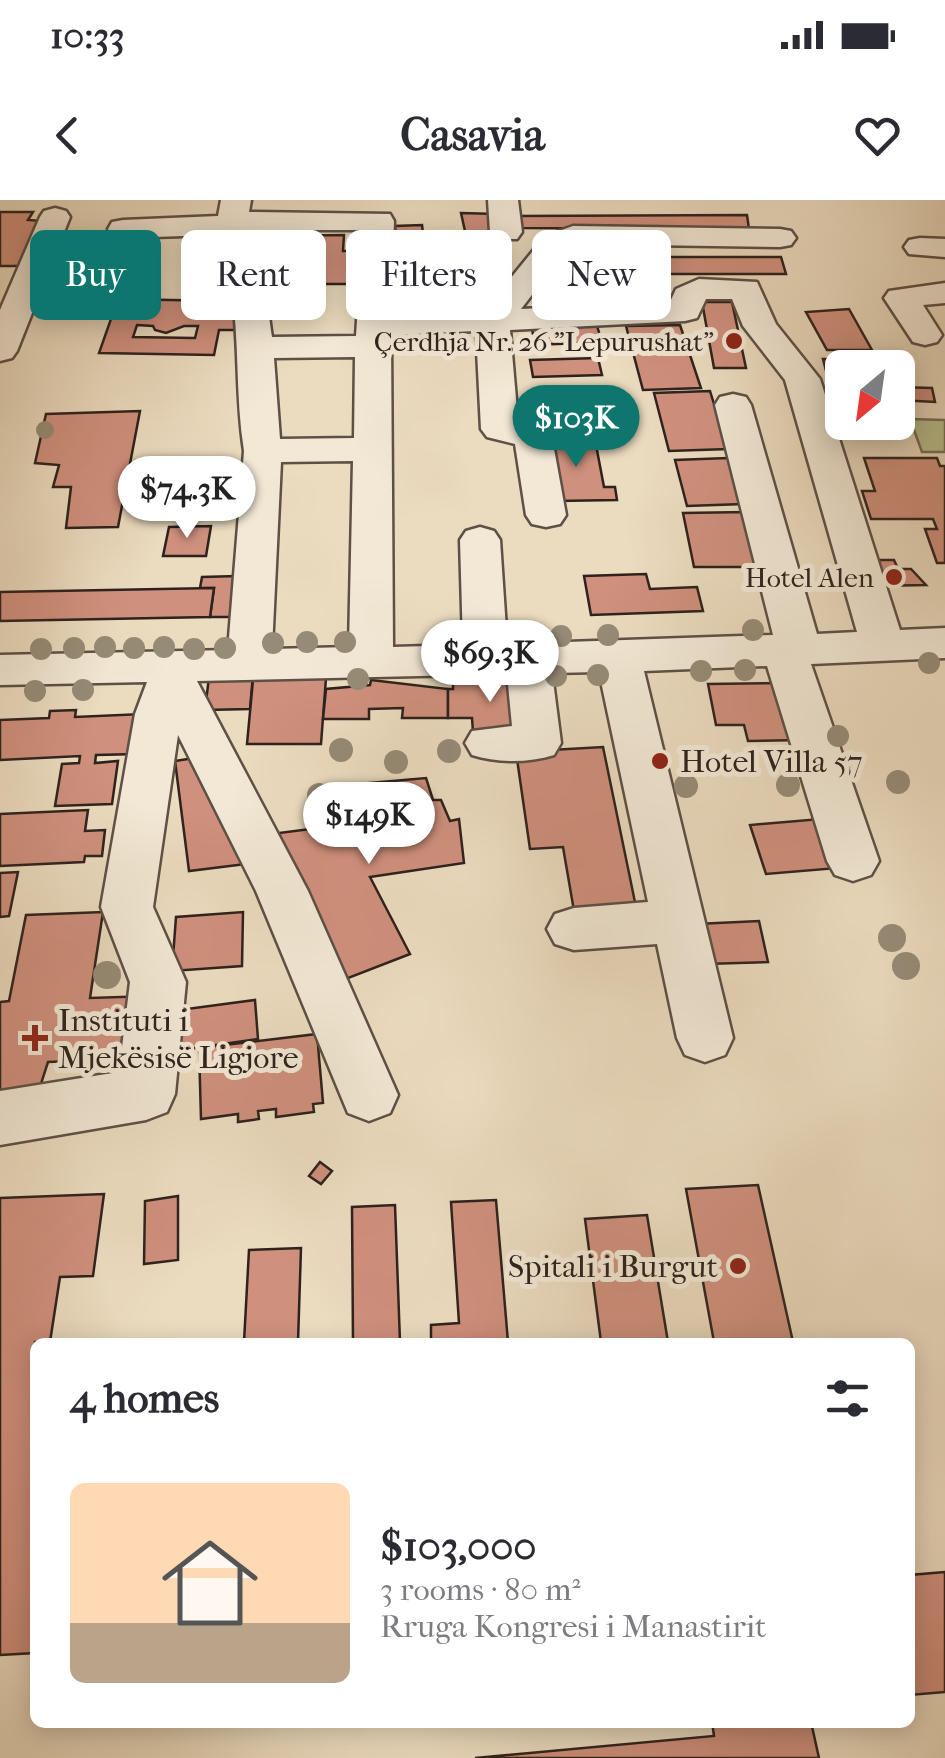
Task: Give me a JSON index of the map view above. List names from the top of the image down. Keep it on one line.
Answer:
{"places":{"other":["Çerdhja Nr. 26 \"Lepurushat\"","Hotel Alen","Hotel Villa 57","Spitali i Burgut"],"health":["Instituti i Mjekësisë Ligjore"]},"north":"bottom left","page":{"status":"10:33","header":"Casavia","chip":["Buy","Rent","Filters","New"],"price":["$103K","$74.3K","$69.3K","$149K"],"heading":"4 homes","list":[{"name":"$103,000","note":"3 rooms · 80 m² · Rruga Kongresi i Manastirit"}]}}
